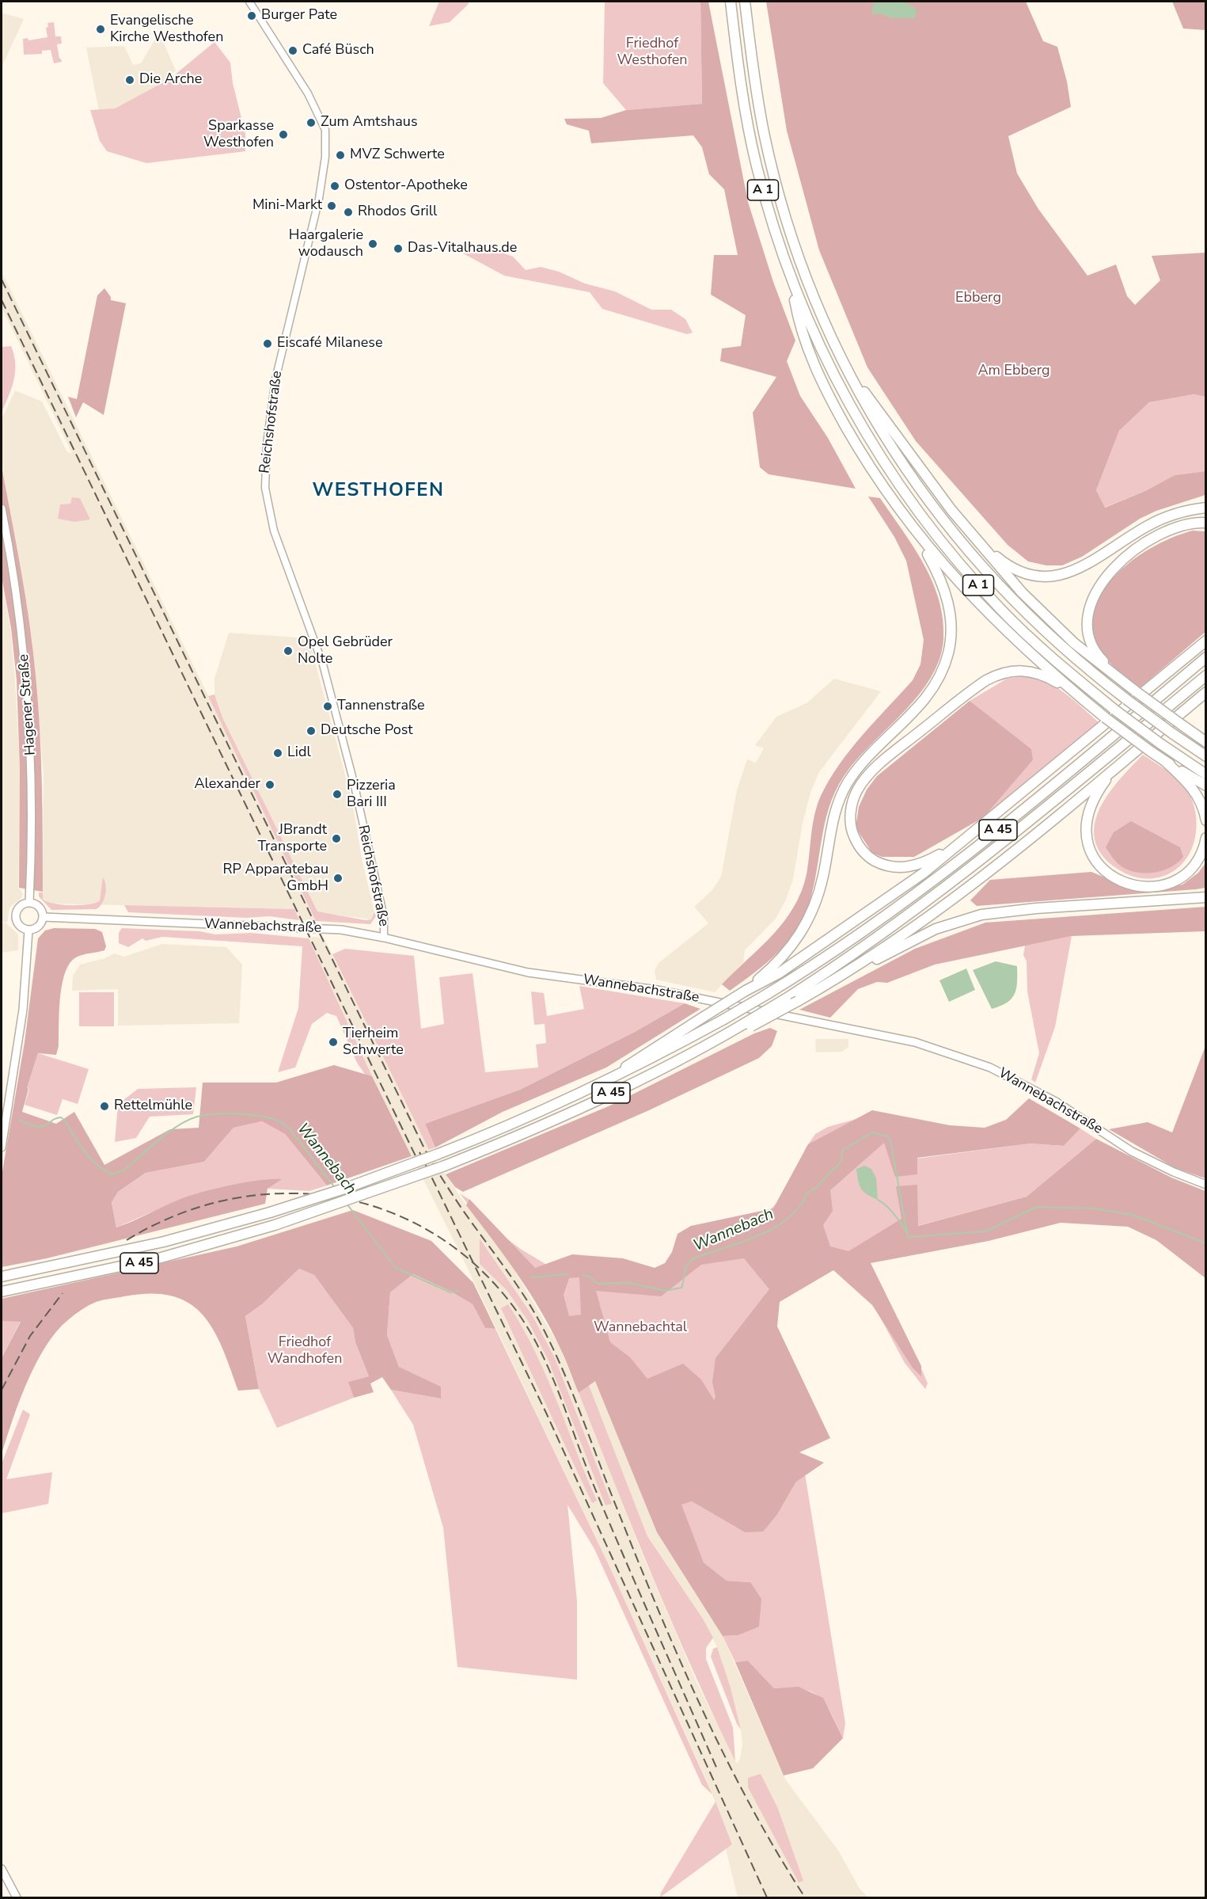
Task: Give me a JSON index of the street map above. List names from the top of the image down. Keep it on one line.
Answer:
{"streets":{"highway":["A 1","A 45"],"main road":["Hagener Straße","Wannebachstraße"],"street":["Reichshofstraße"]},"crossings":[["Reichshofstraße","Wannebachstraße"],["Hagener Straße","Wannebachstraße"]],"districts":["WESTHOFEN"],"water":["Wannebach"],"parks":["Friedhof Westhofen","Ebberg","Am Ebberg","Wannebachtal","Friedhof Wandhofen"],"places":["Burger Pate","Evangelische Kirche Westhofen","Café Büsch","Die Arche","Zum Amtshaus","Sparkasse Westhofen","MVZ Schwerte","Ostentor-Apotheke","Mini-Markt","Rhodos Grill","Haargalerie wodausch","Das-Vitalhaus.de","Eiscafé Milanese","Opel Gebrüder Nolte","Tannenstraße","Deutsche Post","Lidl","Alexander","Pizzeria Bari III","JBrandt Transporte","RP Apparatebau GmbH","Tierheim Schwerte","Rettelmühle"]}
